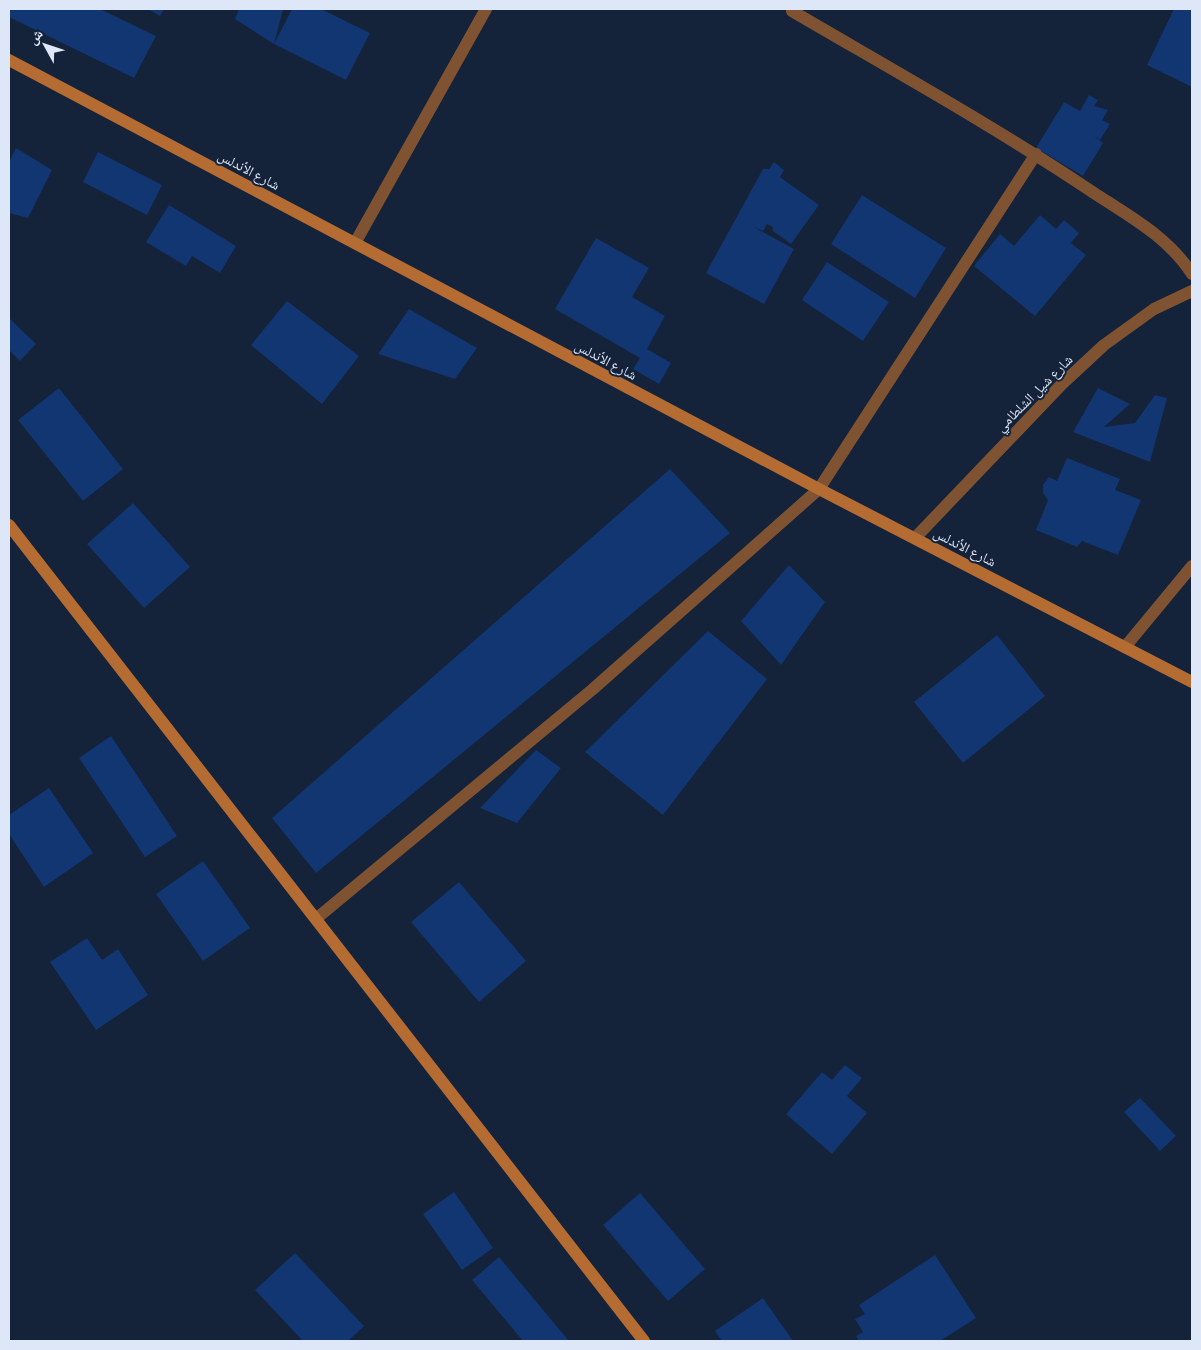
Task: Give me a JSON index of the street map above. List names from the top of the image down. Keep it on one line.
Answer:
{"streets":{"main road":["شارع الأندلس"],"street":["شارع شيل الشلطامي"]},"crossings":[["شارع الأندلس","شارع شيل الشلطامي"]],"north":"top left"}
